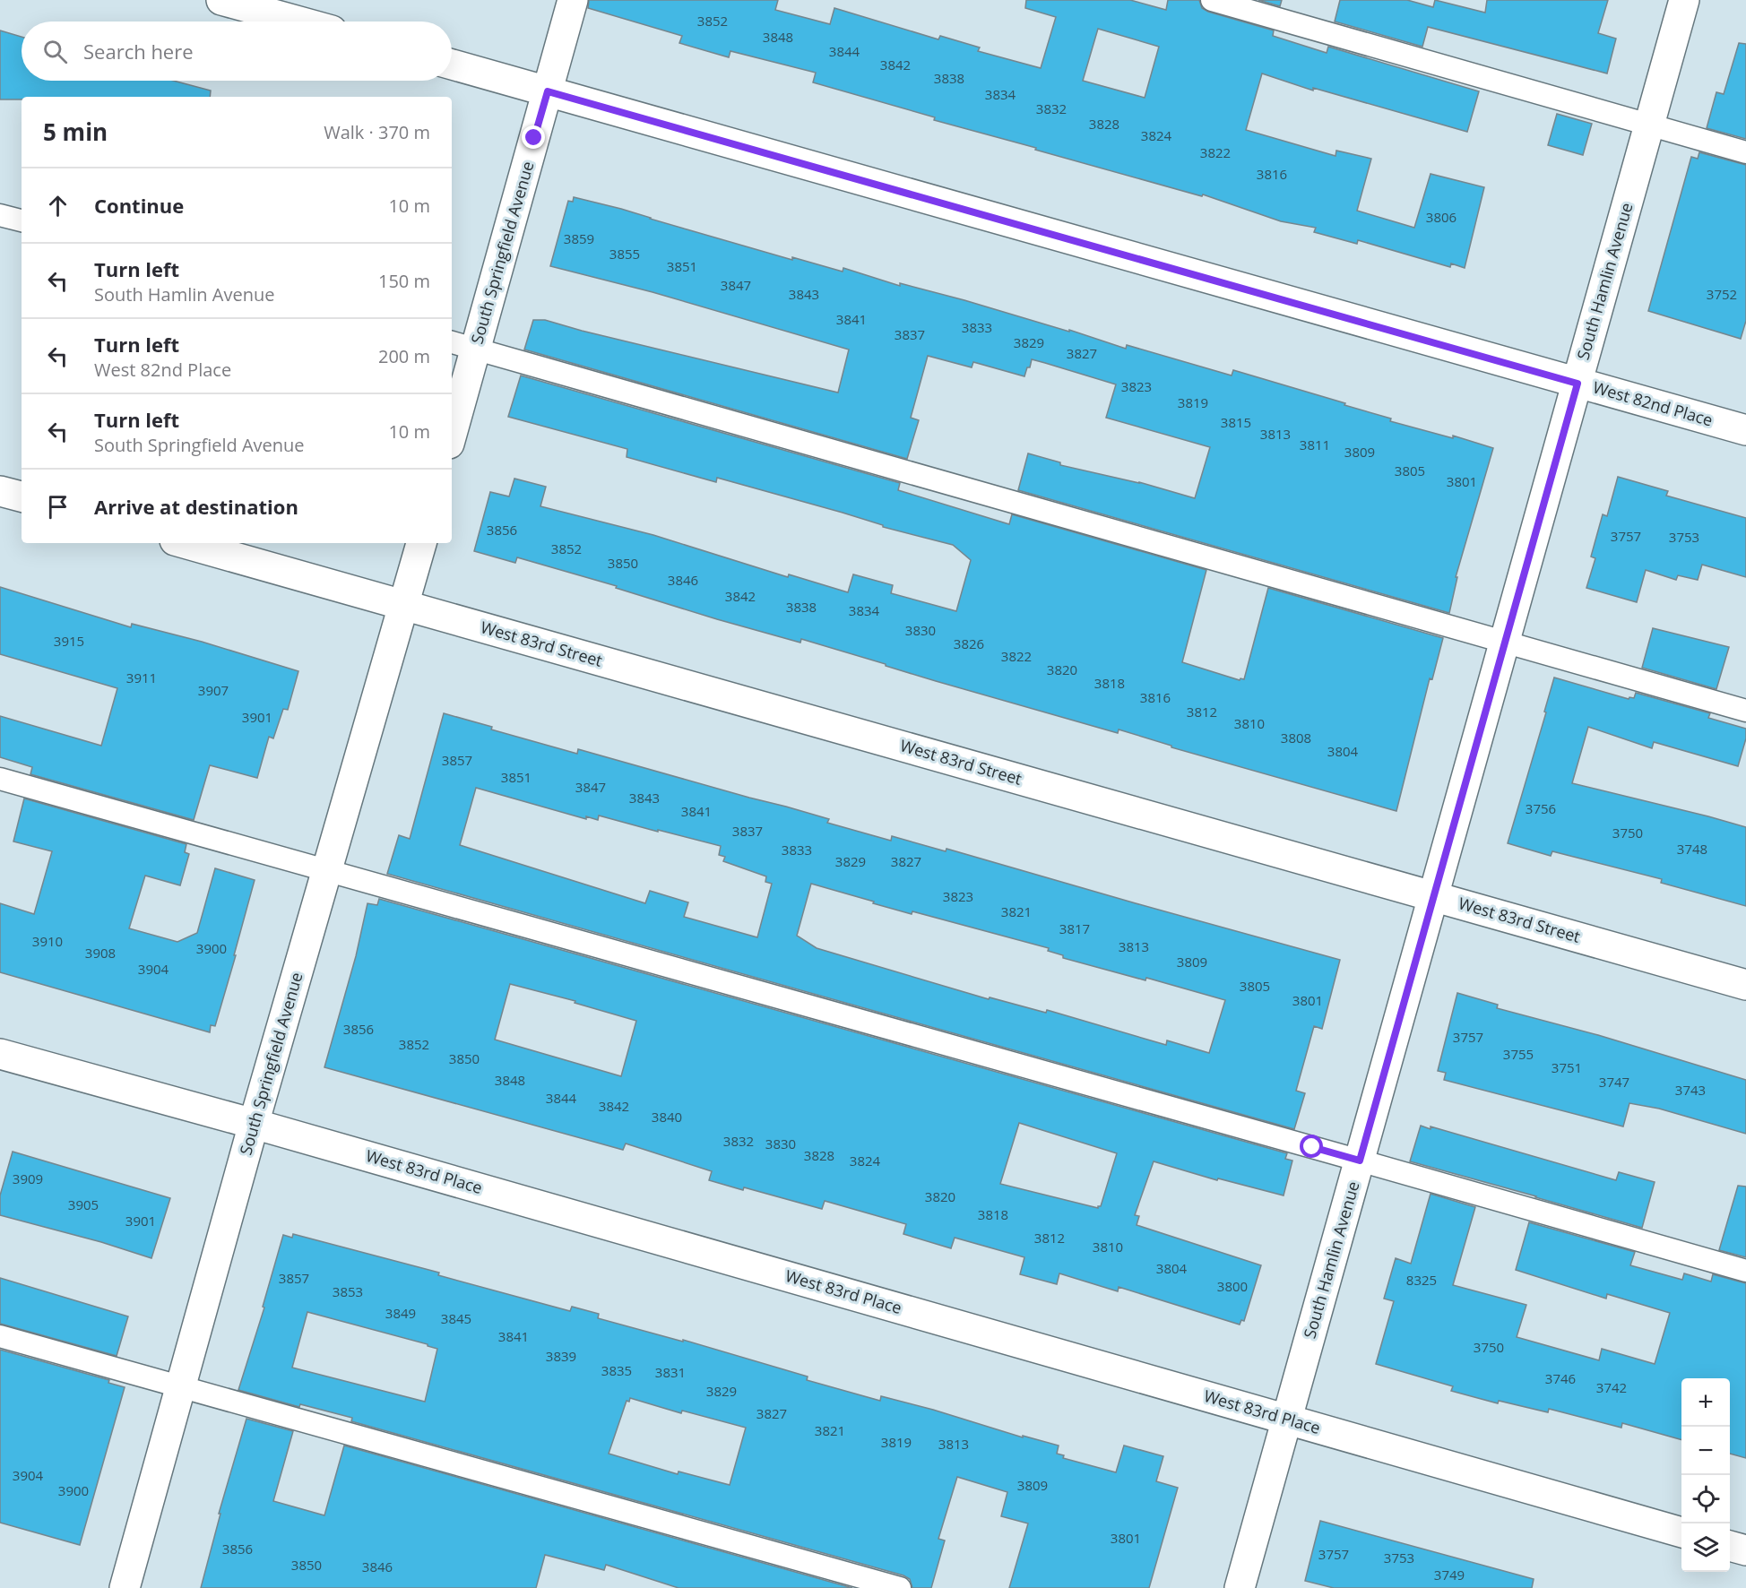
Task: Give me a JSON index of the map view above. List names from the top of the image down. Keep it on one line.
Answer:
{"streets":{"street":["South Springfield Avenue","South Hamlin Avenue","West 82nd Place","West 83rd Street","West 83rd Place"]},"crossings":[["South Springfield Avenue","West 82nd Place"],["South Springfield Avenue","West 83rd Street"],["South Springfield Avenue","West 83rd Place"],["South Hamlin Avenue","West 82nd Place"],["South Hamlin Avenue","West 83rd Street"],["South Hamlin Avenue","West 83rd Place"]],"house_numbers":["3852","3848","3844","3842","3838","3834","3832","3828","3824","3822","3816","3806","3859","3855","3851","3847","3843","3752","3841","3833","3837","3829","3827","3823","3819","3815","3813","3811","3809","3805","3801","3856","3757","3753","3852","3850","3846","3842","3838","3834","3830","3915","3826","3822","3820","3911","3818","3907","3816","3812","3901","3810","3808","3804","3857","3851","3847","3843","3756","3841","3837","3750","3748","3833","3829","3827","3823","3821","3817","3910","3813","3900","3908","3809","3904","3805","3801","3856","3757","3852","3755","3850","3751","3848","3747","3743","3844","3842","3840","3832","3830","3828","3824","3909","3820","3905","3818","3901","3812","3810","3804","3857","8325","3800","3853","3849","3845","3841","3750","3839","3835","3831","3746","3742","3829","3827","3821","3819","3813","3904","3809","3900","3801","3856","3757","3753","3850","3846","3749"],"page":{"search":"Search here","heading":["5 min","Walk · 370 m"],"list":[["Continue","10 m"],["Turn left","South Hamlin Avenue","150 m"],["Turn left","West 82nd Place","200 m"],["Turn left","South Springfield Avenue","10 m"],"Arrive at destination"],"map_buttons":["+","−"]}}
